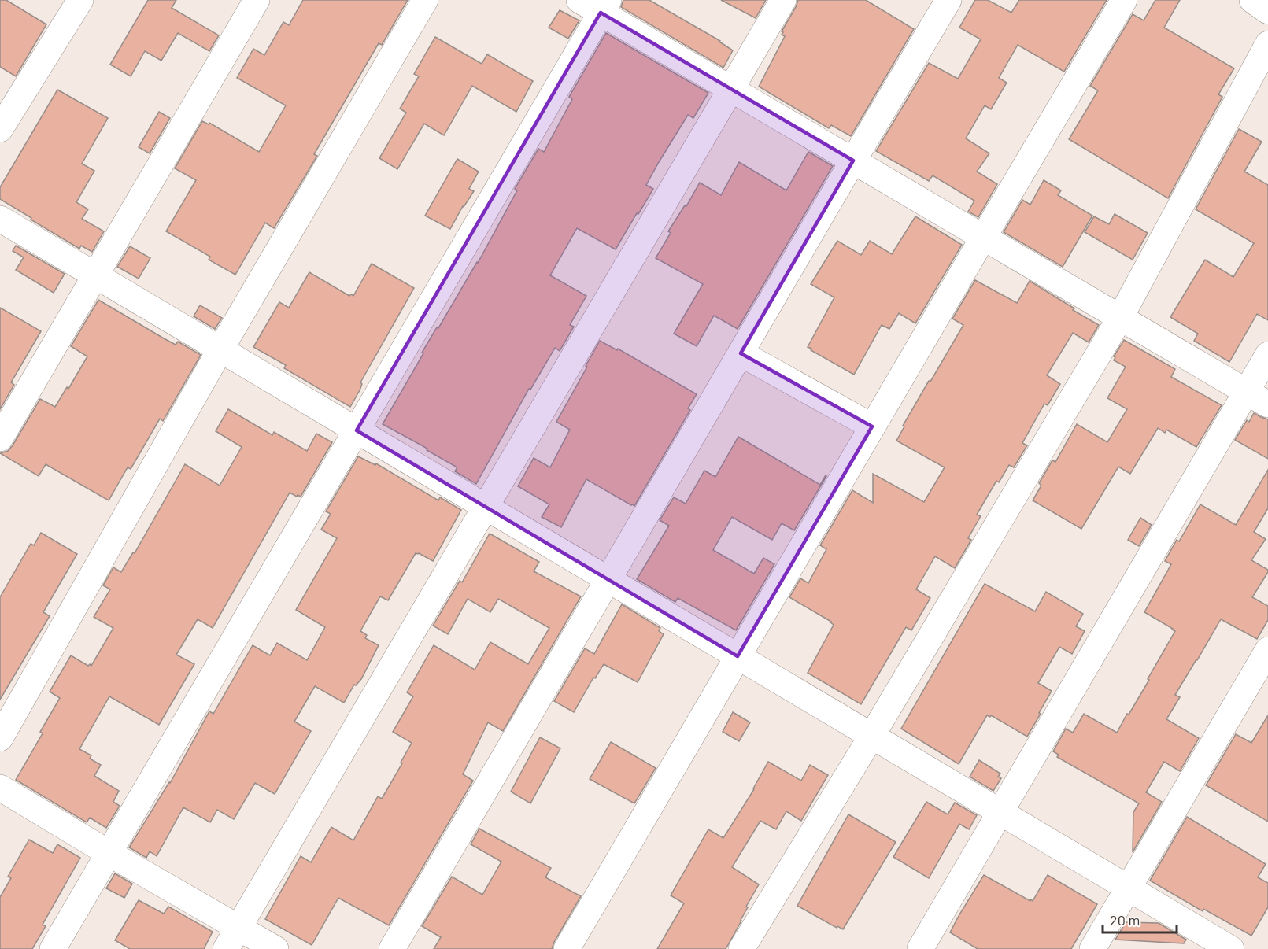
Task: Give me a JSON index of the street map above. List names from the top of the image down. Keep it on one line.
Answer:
{"scale_bar":"20 m"}
